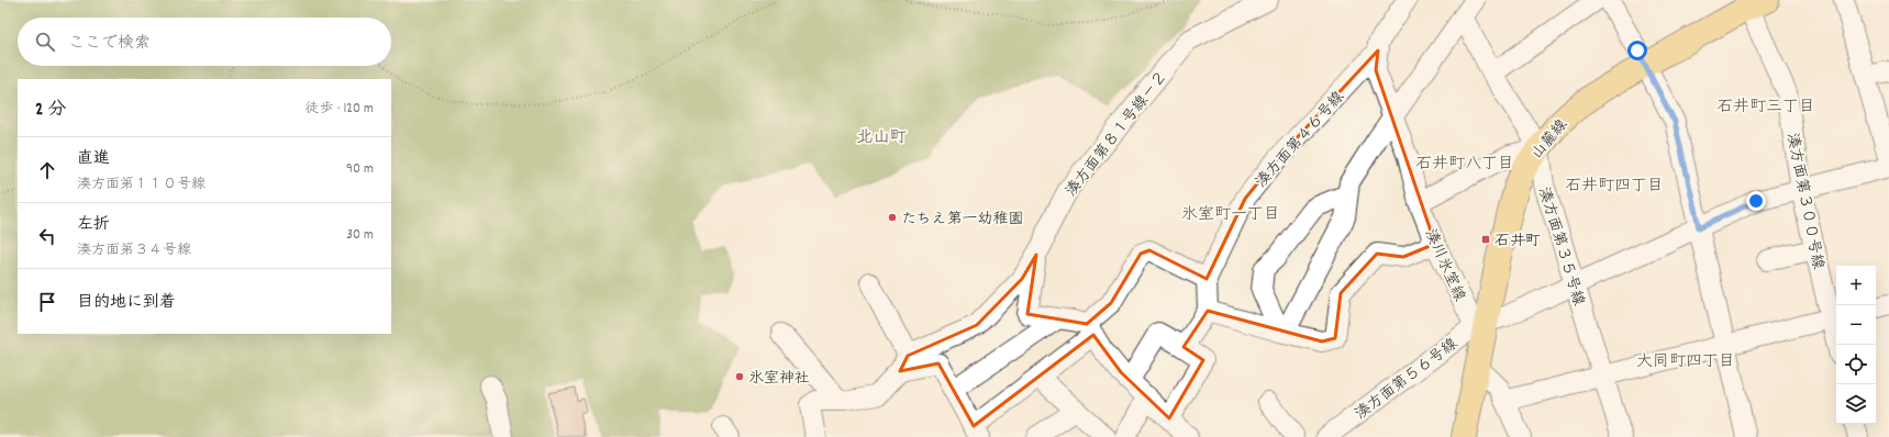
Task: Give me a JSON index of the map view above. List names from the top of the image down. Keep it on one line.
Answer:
{"streets":{"main road":["山麓線"],"street":["湊方面第８１号線－２","湊方面第４６号線","湊方面第３００号線","湊方面第３５号線","湊川氷室線","湊方面第５６号線"]},"crossings":[["湊方面第４６号線","湊川氷室線"],["山麓線","湊方面第３００号線"],["山麓線","湊方面第３５号線"],["山麓線","湊川氷室線"],["山麓線","湊方面第５６号線"],["湊川氷室線","湊方面第５６号線"]],"districts":["石井町三丁目","北山町","石井町八丁目","石井町四丁目","氷室町一丁目","大同町四丁目"],"places":{"other":["たちえ第一幼稚園","氷室神社"],"transit":["石井町"]},"page":{"search":"ここで検索","heading":["2 分","徒歩 · 120 m"],"list":[["直進","湊方面第１１０号線","90 m"],["左折","湊方面第３４号線","30 m"],"目的地に到着"],"map_buttons":["+","−"]}}
